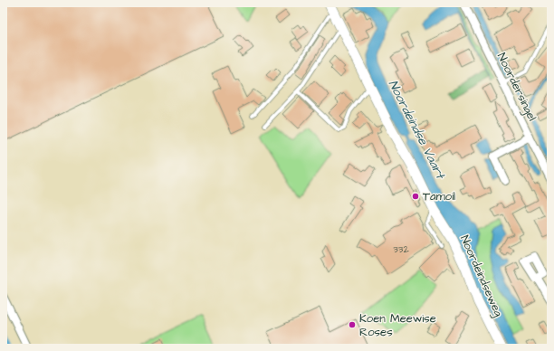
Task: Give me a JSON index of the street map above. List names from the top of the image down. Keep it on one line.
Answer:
{"streets":{"street":["Noordersingel","Noordeindseweg"]},"water":["Noordeindse Vaart"],"places":["Tamoil","Koen Meewise Roses"],"house_numbers":["332"]}
